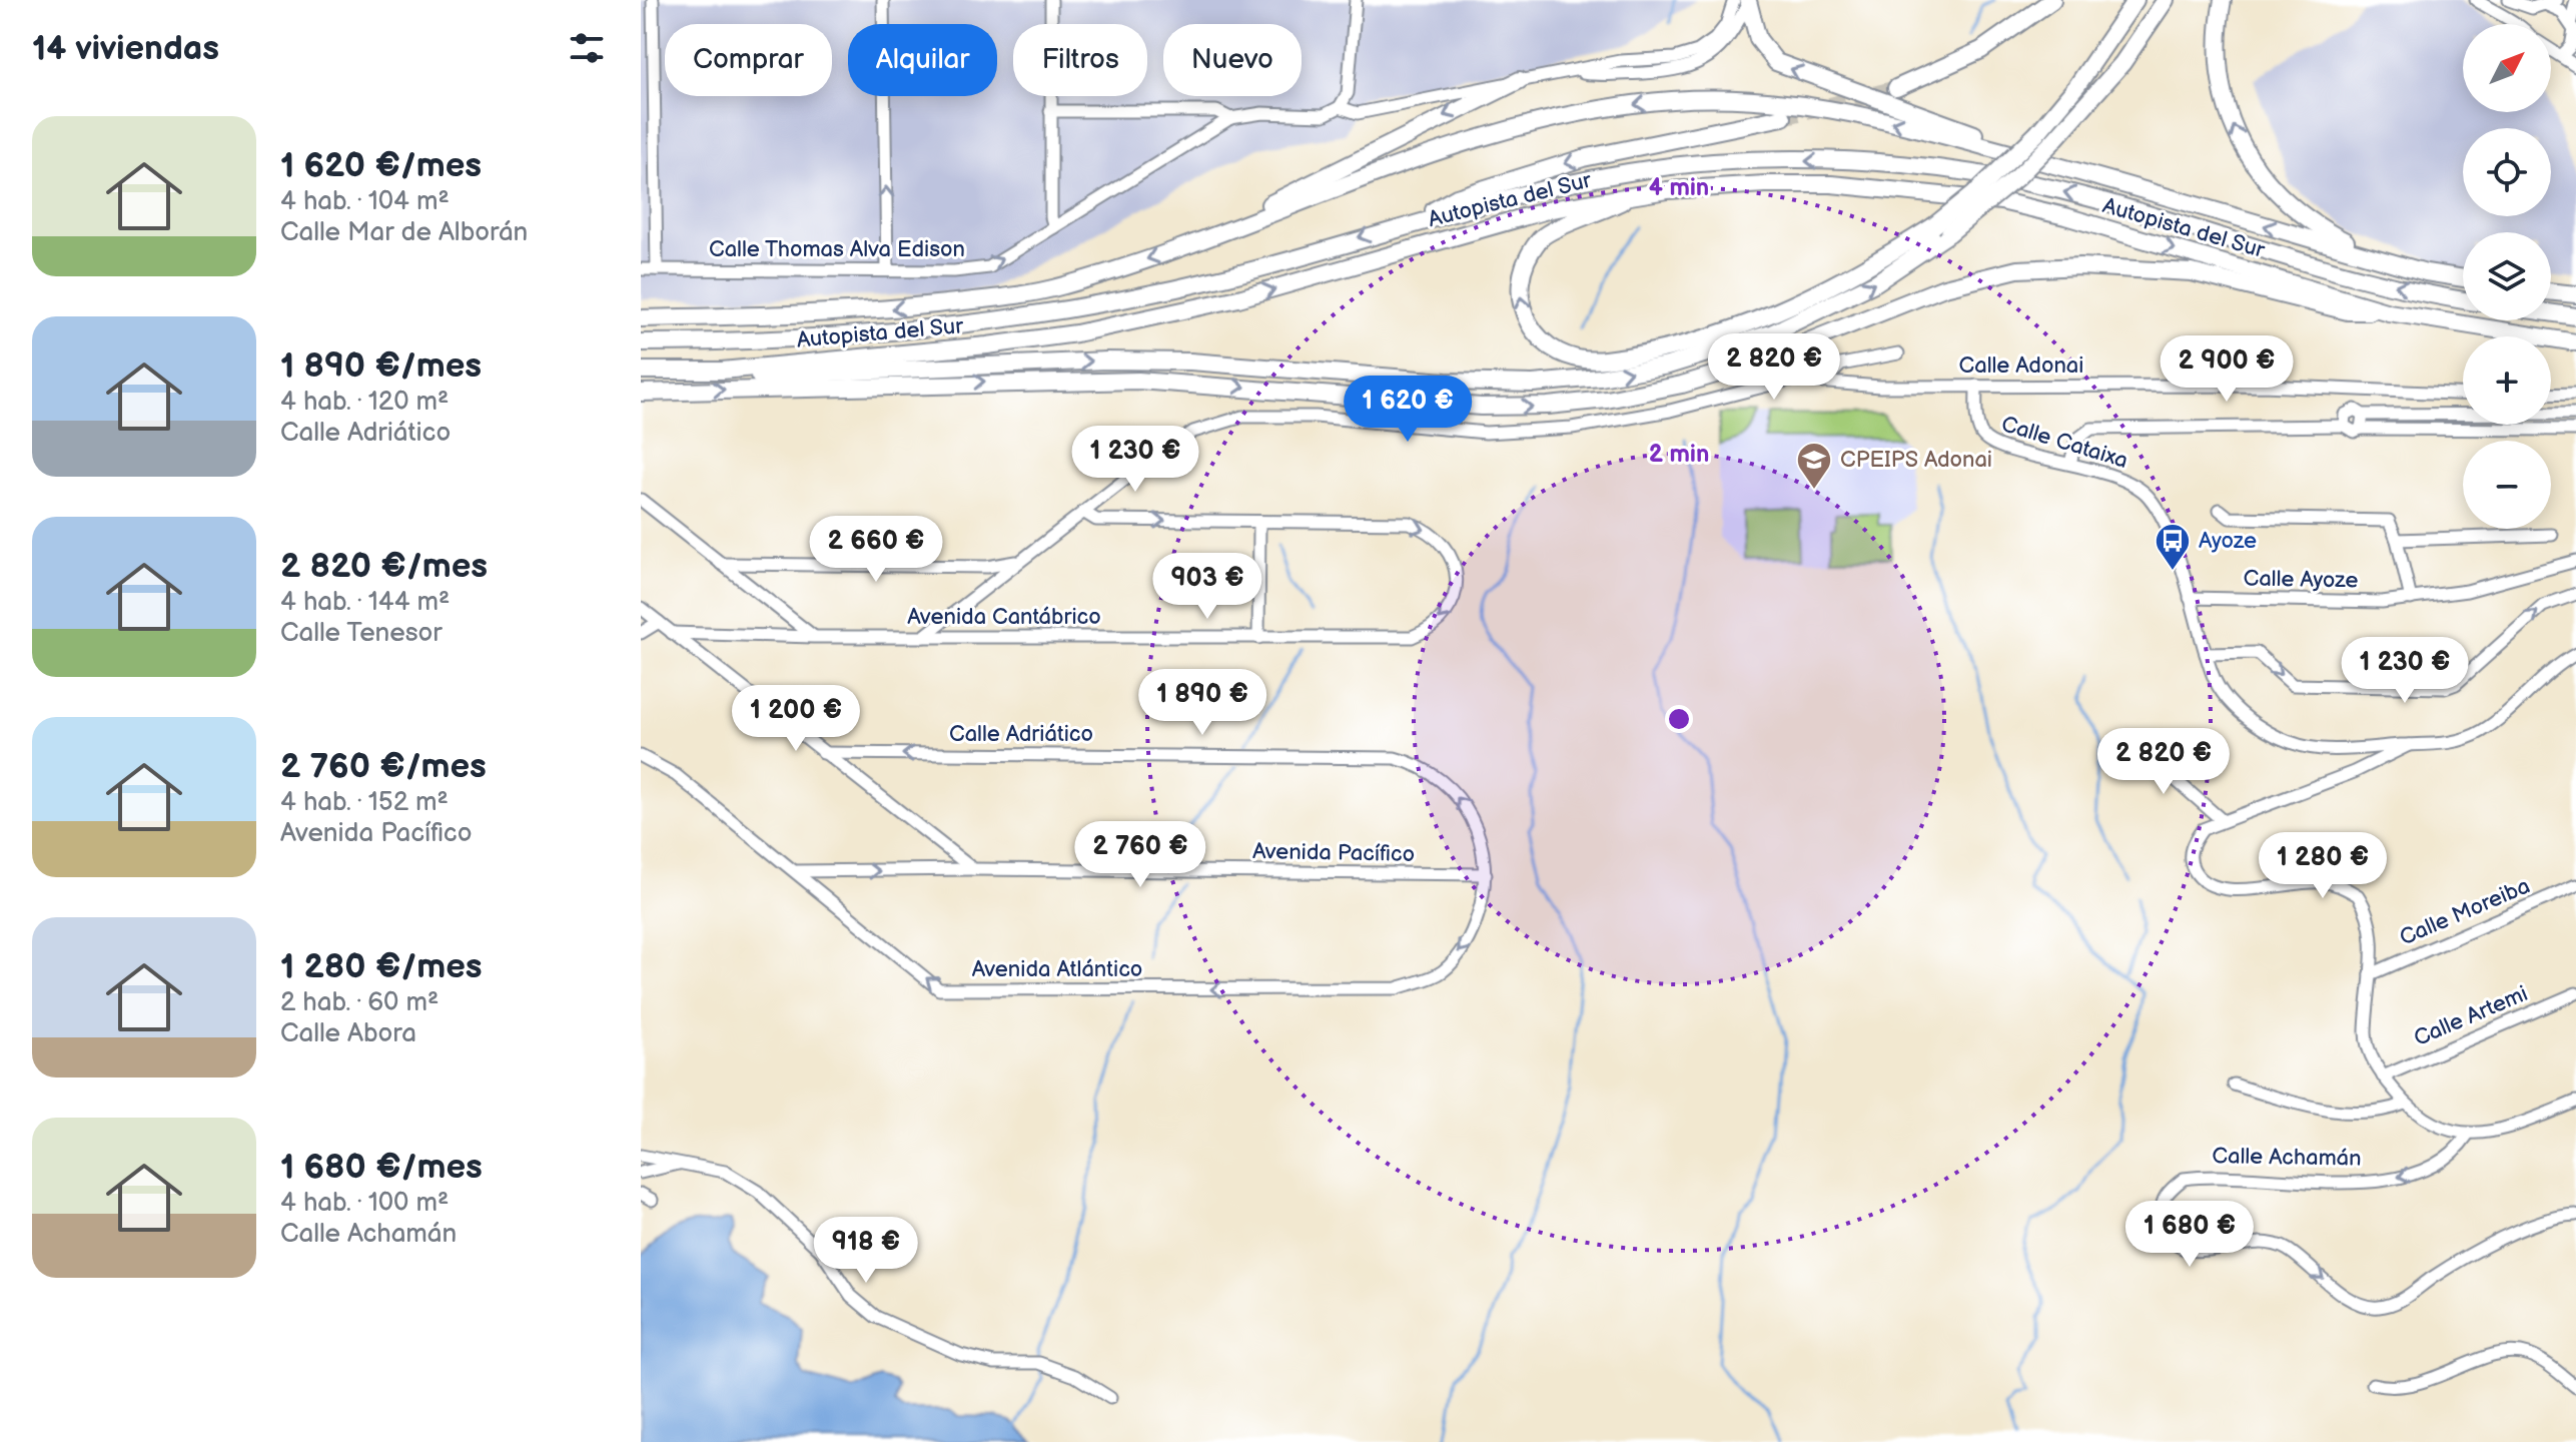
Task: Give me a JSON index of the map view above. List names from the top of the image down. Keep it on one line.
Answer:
{"streets":{"highway":["Autopista del Sur"],"street":["Calle Thomas Alva Edison","Calle Adonai","Calle Cataixa","Calle Ayoze","Avenida Cantábrico","Calle Adriático","Avenida Pacífico","Calle Moreiba","Avenida Atlántico","Calle Artemi","Calle Achamán"]},"crossings":[["Calle Adonai","Calle Cataixa"],["Calle Adonai","Avenida Cantábrico"],["Calle Cataixa","Calle Ayoze"],["Calle Adriático","Avenida Pacífico"],["Calle Adriático","Avenida Atlántico"],["Avenida Pacífico","Avenida Atlántico"]],"one_way":["Calle Adriático","Avenida Atlántico"],"places":{"school or university":["CPEIPS Adonai"],"bus stop":["Ayoze"]},"north":"top right","page":{"heading":"14 viviendas","map_buttons":["+","−"],"chip":["Comprar","Alquilar","Filtros","Nuevo"],"list":[{"name":"1 620 €/mes","note":"4 hab. · 104 m² · Calle Mar de Alborán"},{"name":"1 890 €/mes","note":"4 hab. · 120 m² · Calle Adriático"},{"name":"2 820 €/mes","note":"4 hab. · 144 m² · Calle Tenesor"},{"name":"2 760 €/mes","note":"4 hab. · 152 m² · Avenida Pacífico"},{"name":"1 280 €/mes","note":"2 hab. · 60 m² · Calle Abora"},{"name":"1 680 €/mes","note":"4 hab. · 100 m² · Calle Achamán"}],"price":["2 820 €","2 900 €","1 620 €","1 230 €","2 660 €","903 €","1 230 €","1 890 €","1 200 €","2 820 €","2 760 €","1 280 €","1 680 €","918 €"]},"rings":["4 min","2 min"]}
